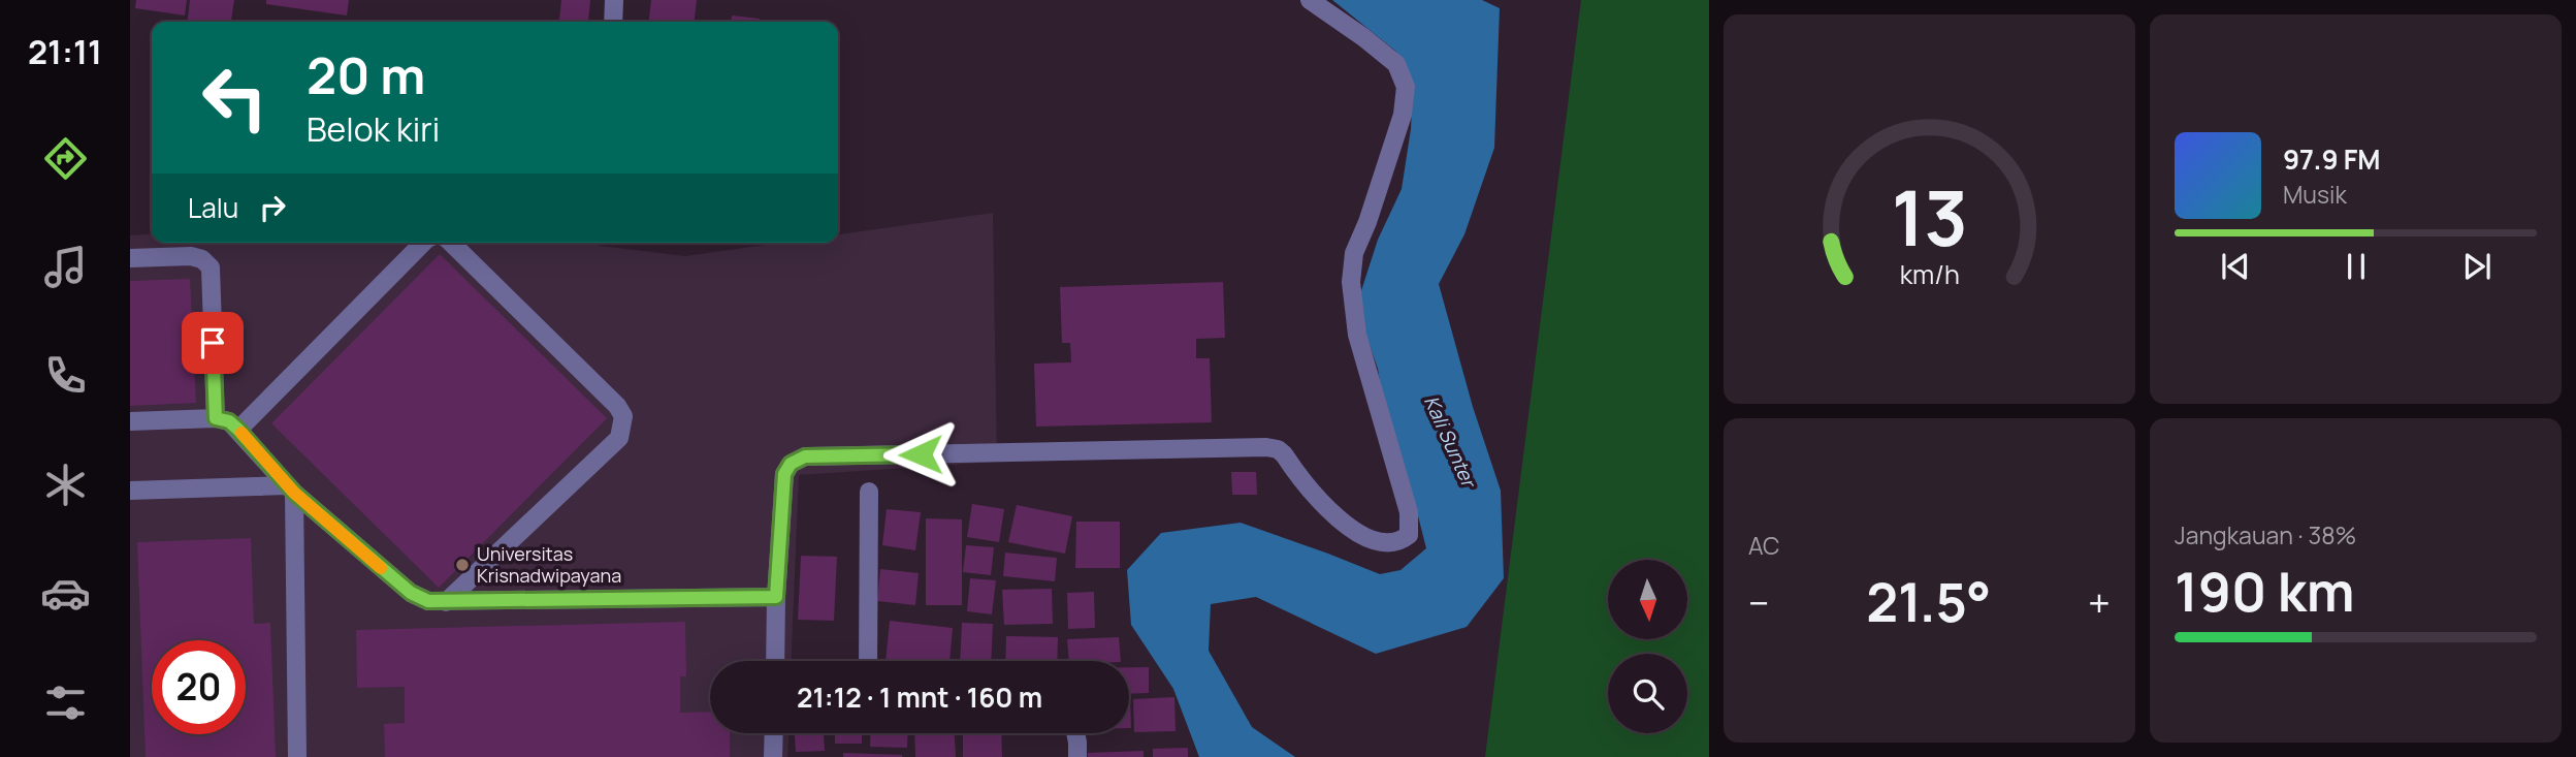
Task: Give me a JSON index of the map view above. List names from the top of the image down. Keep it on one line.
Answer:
{"water":["Kali Sunter"],"places":["Universitas Krisnadwipayana"],"north":"bottom","page":{"tabs":"21:11","turn":["20 m","Belok kiri"],"song":["97.9 FM","Musik"],"then":"Lalu","tile":["AC",["Jangkauan · 38%","190 km"]],"heat":["−","21.5°","+"],"limit":"20","trip":"21:12 · 1 mnt · 160 m","gauge":["13","km/h"]}}
